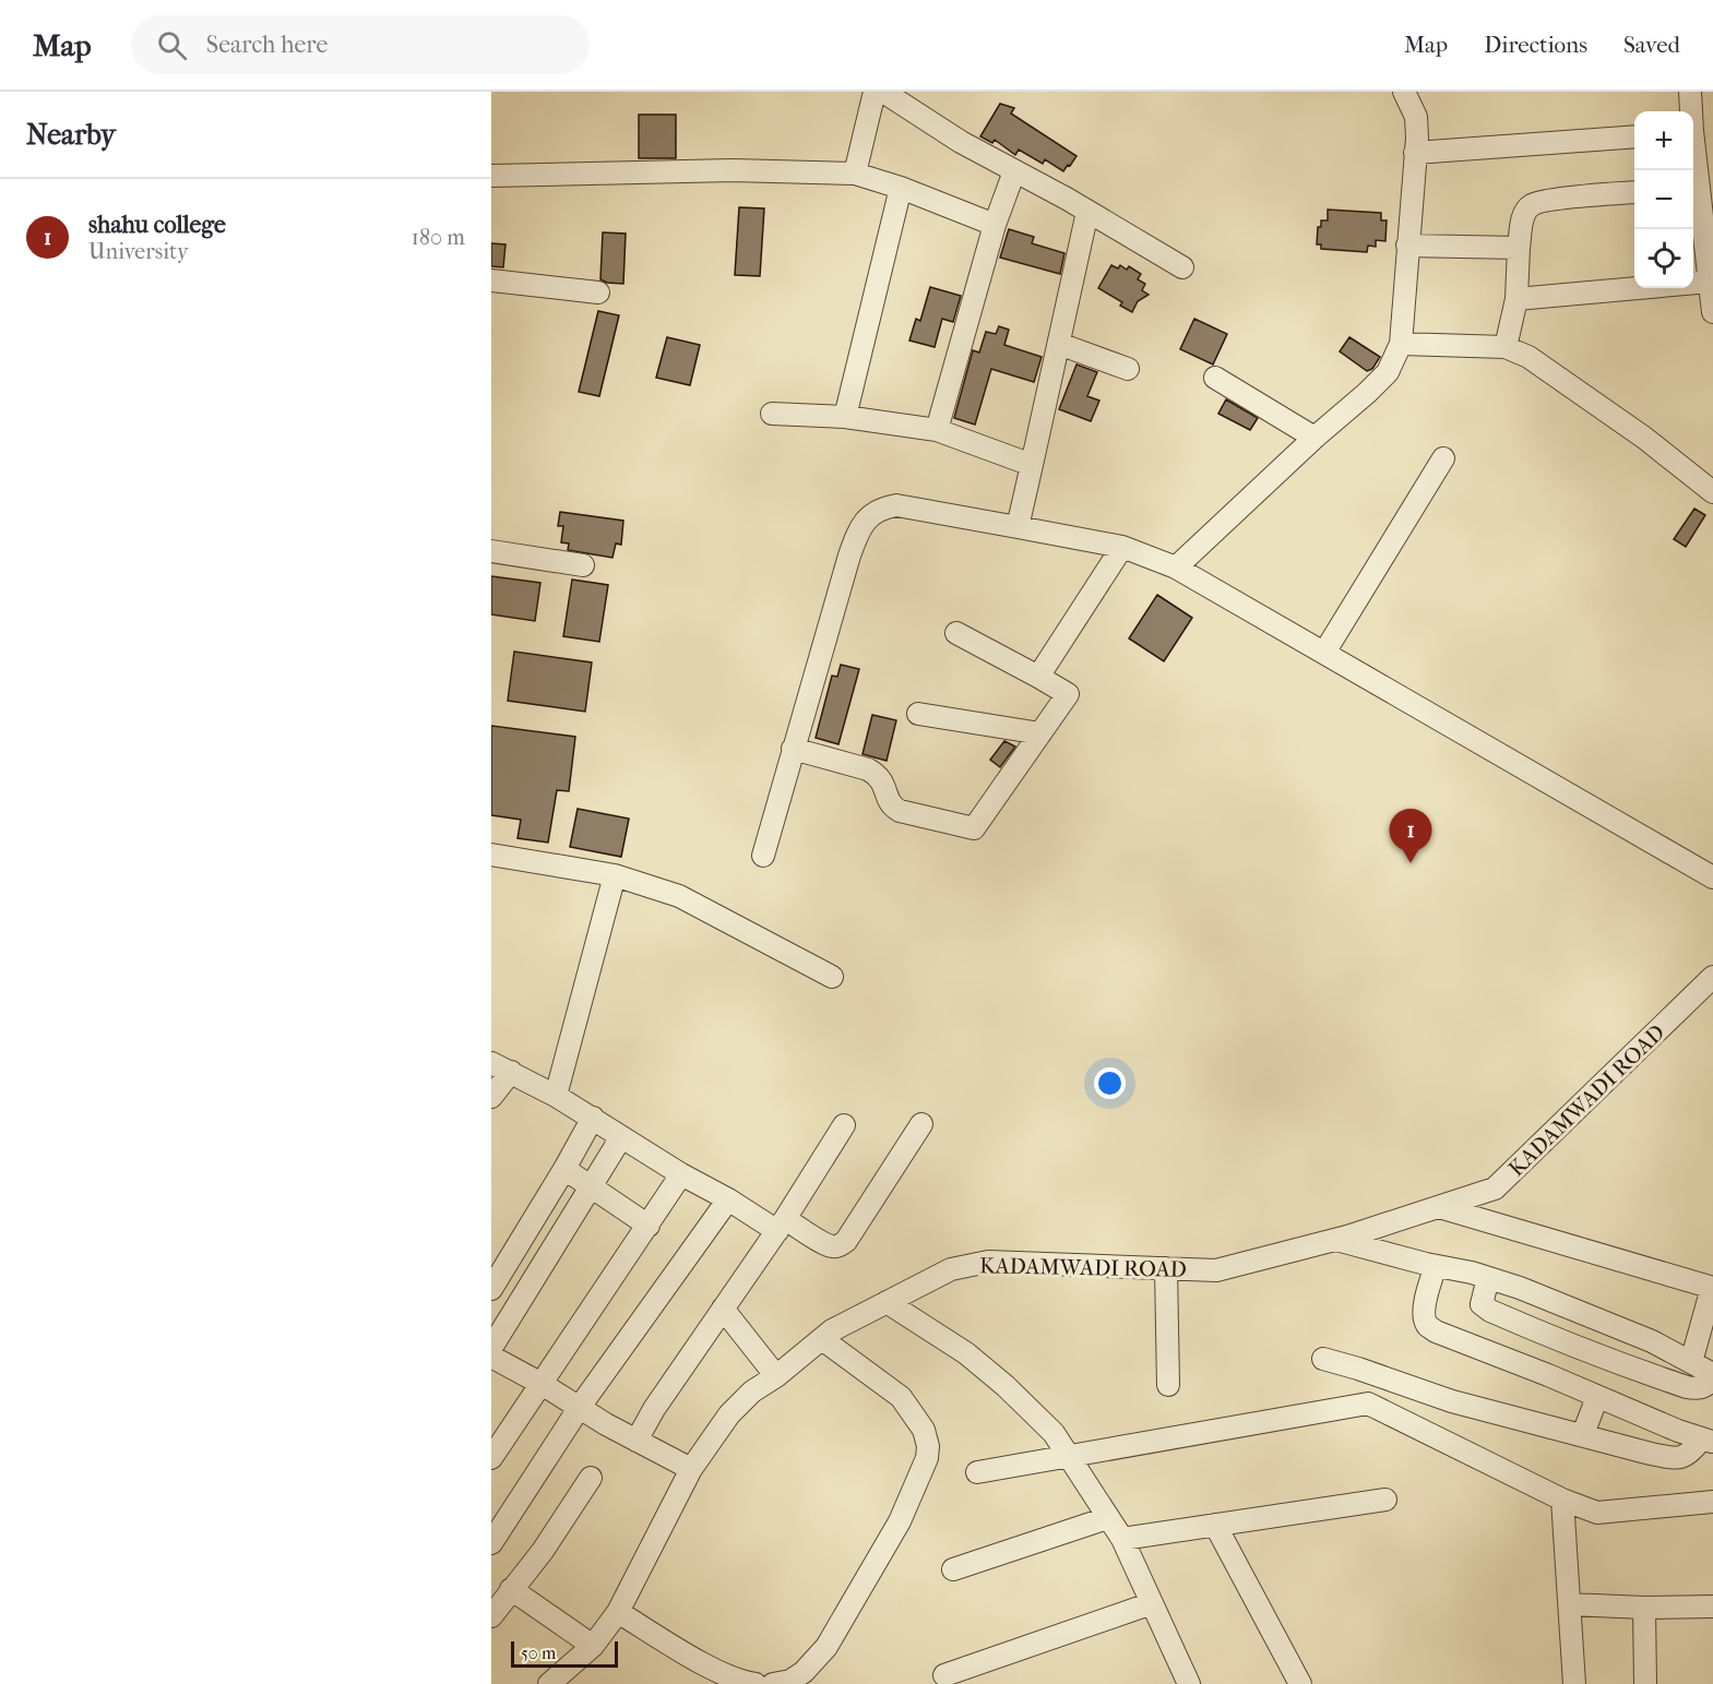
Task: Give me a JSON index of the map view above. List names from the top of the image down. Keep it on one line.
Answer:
{"streets":{"street":["KADAMWADI ROAD"]},"scale_bar":"50 m","page":{"header":"Map","search":"Search here","nav":["Map","Directions","Saved"],"heading":"Nearby","map_buttons":["+","−"],"list":[{"mark":"1","name":"shahu college","note":"University","value":"180 m"}],"pins":"1","scale":"50 m"}}
